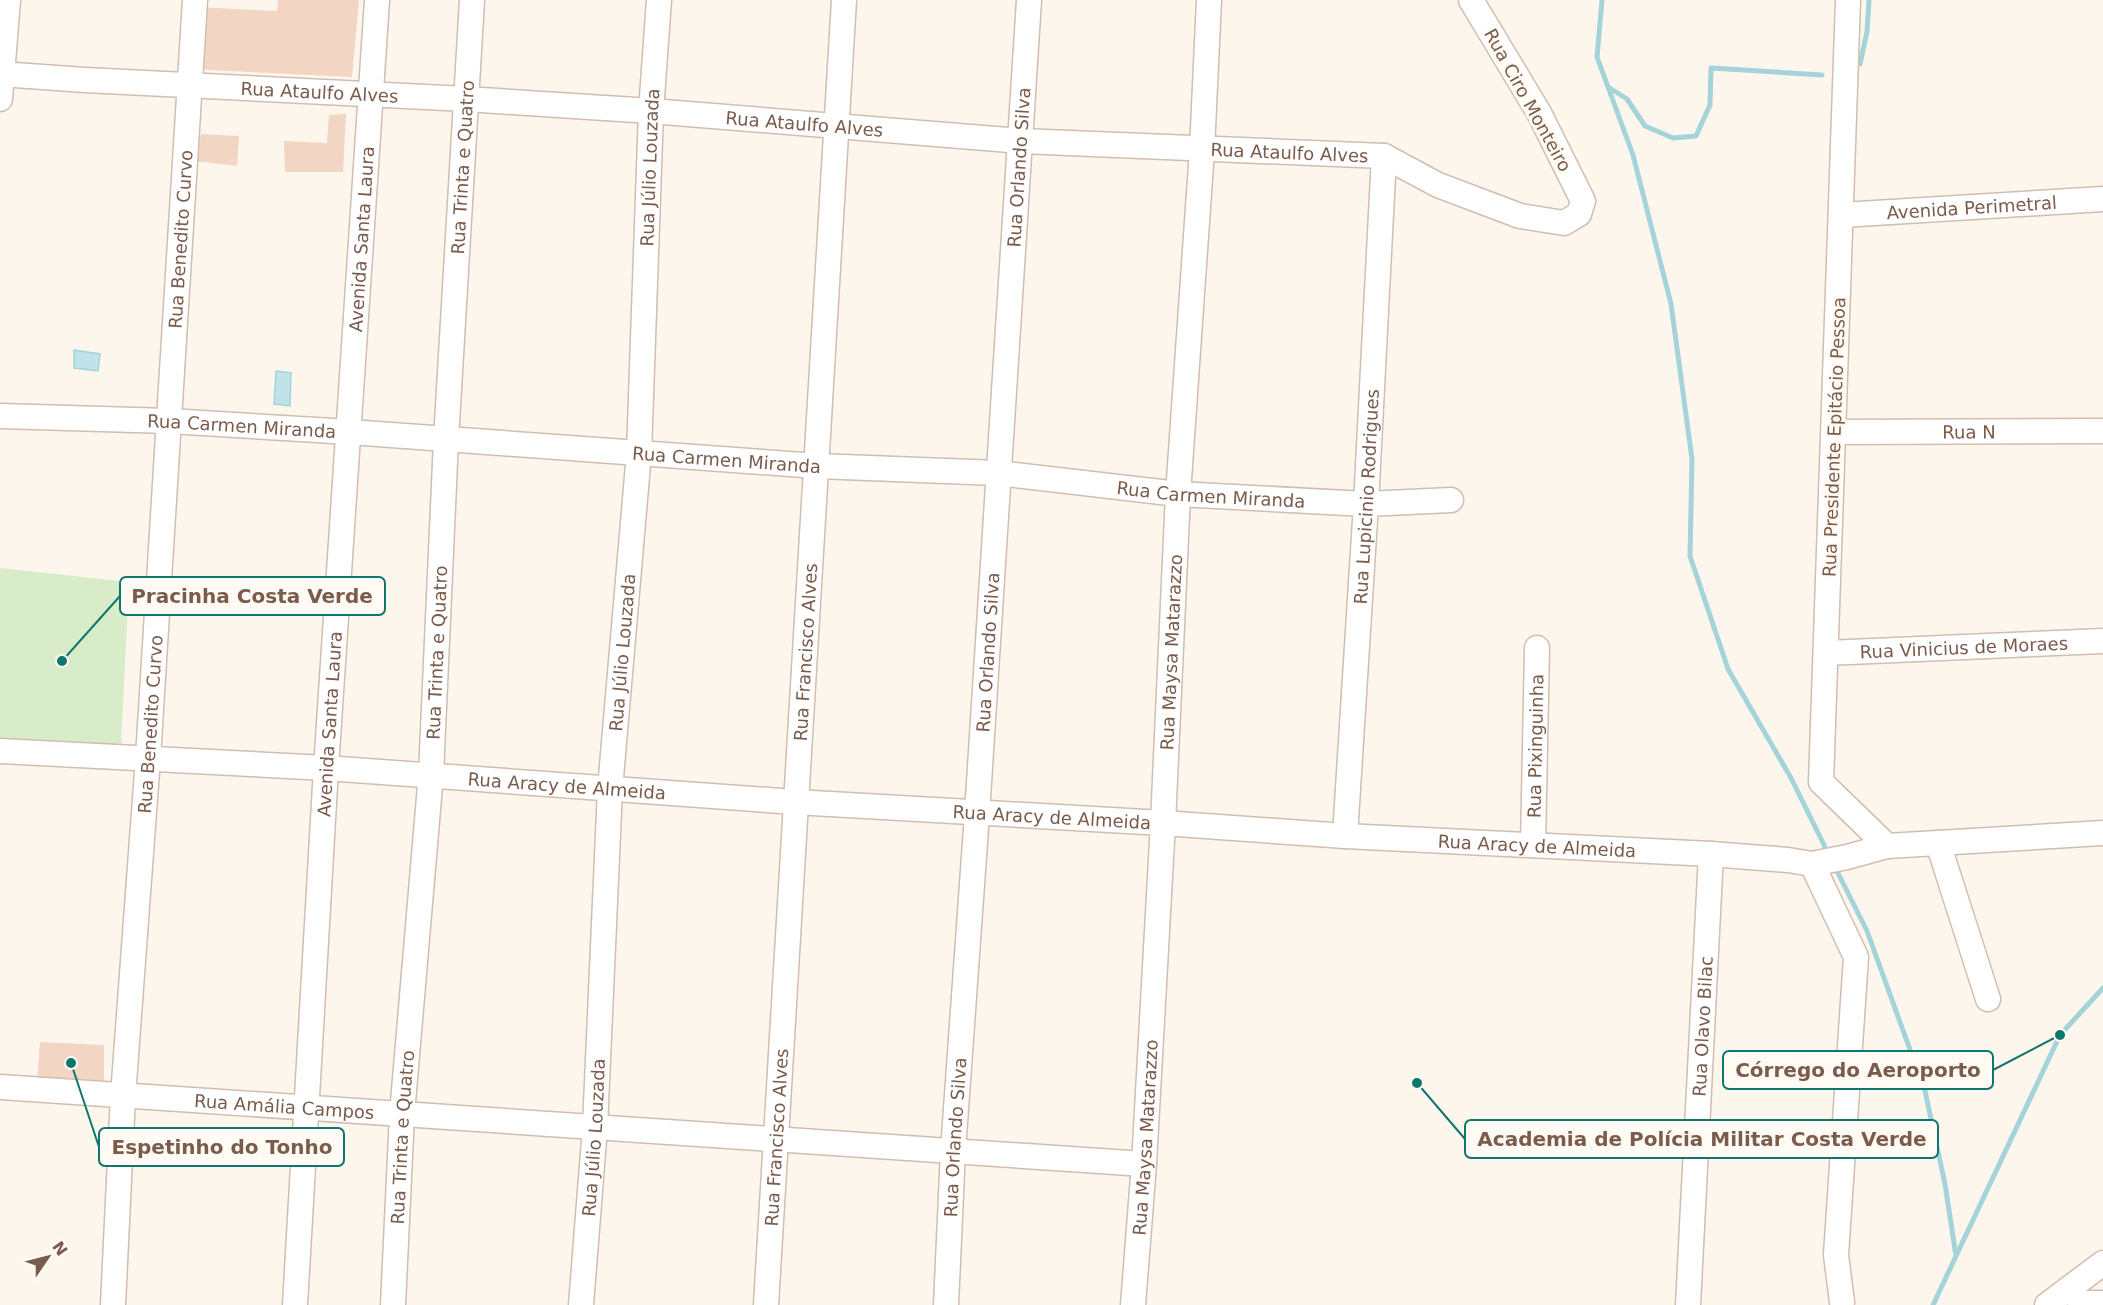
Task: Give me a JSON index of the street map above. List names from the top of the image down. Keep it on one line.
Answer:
{"streets":{"street":["Rua Ataulfo Alves","Rua Ciro Monteiro","Rua Trinta e Quatro","Rua Júlio Louzada","Rua Orlando Silva","Avenida Perimetral","Rua Benedito Curvo","Avenida Santa Laura","Rua Carmen Miranda","Rua N","Rua Presidente Epitácio Pessoa","Rua Lupicinio Rodrigues","Rua Vinicius de Moraes","Rua Francisco Alves","Rua Maysa Matarazzo","Rua Pixinguinha","Rua Aracy de Almeida","Rua Olavo Bilac","Rua Amália Campos"]},"crossings":[["Rua Ataulfo Alves","Rua Ciro Monteiro"],["Rua Ataulfo Alves","Rua Trinta e Quatro"],["Rua Ataulfo Alves","Rua Júlio Louzada"],["Rua Ataulfo Alves","Rua Orlando Silva"],["Rua Ataulfo Alves","Rua Benedito Curvo"],["Rua Ataulfo Alves","Avenida Santa Laura"],["Rua Ataulfo Alves","Rua Lupicinio Rodrigues"],["Rua Ataulfo Alves","Rua Francisco Alves"],["Rua Ataulfo Alves","Rua Maysa Matarazzo"],["Rua Trinta e Quatro","Rua Carmen Miranda"],["Rua Trinta e Quatro","Rua Aracy de Almeida"],["Rua Trinta e Quatro","Rua Amália Campos"],["Rua Júlio Louzada","Rua Carmen Miranda"],["Rua Júlio Louzada","Rua Aracy de Almeida"],["Rua Júlio Louzada","Rua Amália Campos"],["Rua Orlando Silva","Rua Carmen Miranda"],["Rua Orlando Silva","Rua Aracy de Almeida"],["Rua Orlando Silva","Rua Amália Campos"],["Avenida Perimetral","Rua Presidente Epitácio Pessoa"],["Rua Benedito Curvo","Rua Carmen Miranda"],["Rua Benedito Curvo","Rua Aracy de Almeida"],["Rua Benedito Curvo","Rua Amália Campos"],["Avenida Santa Laura","Rua Carmen Miranda"],["Avenida Santa Laura","Rua Aracy de Almeida"],["Avenida Santa Laura","Rua Amália Campos"],["Rua Carmen Miranda","Rua Lupicinio Rodrigues"],["Rua Carmen Miranda","Rua Francisco Alves"],["Rua Carmen Miranda","Rua Maysa Matarazzo"],["Rua N","Rua Presidente Epitácio Pessoa"],["Rua Presidente Epitácio Pessoa","Rua Vinicius de Moraes"],["Rua Presidente Epitácio Pessoa","Rua Aracy de Almeida"],["Rua Lupicinio Rodrigues","Rua Aracy de Almeida"],["Rua Francisco Alves","Rua Aracy de Almeida"],["Rua Francisco Alves","Rua Amália Campos"],["Rua Maysa Matarazzo","Rua Aracy de Almeida"],["Rua Maysa Matarazzo","Rua Amália Campos"],["Rua Pixinguinha","Rua Aracy de Almeida"],["Rua Aracy de Almeida","Rua Olavo Bilac"]],"places":["Pracinha Costa Verde","Córrego do Aeroporto","Espetinho do Tonho","Academia de Polícia Militar Costa Verde"],"north":"top right"}
